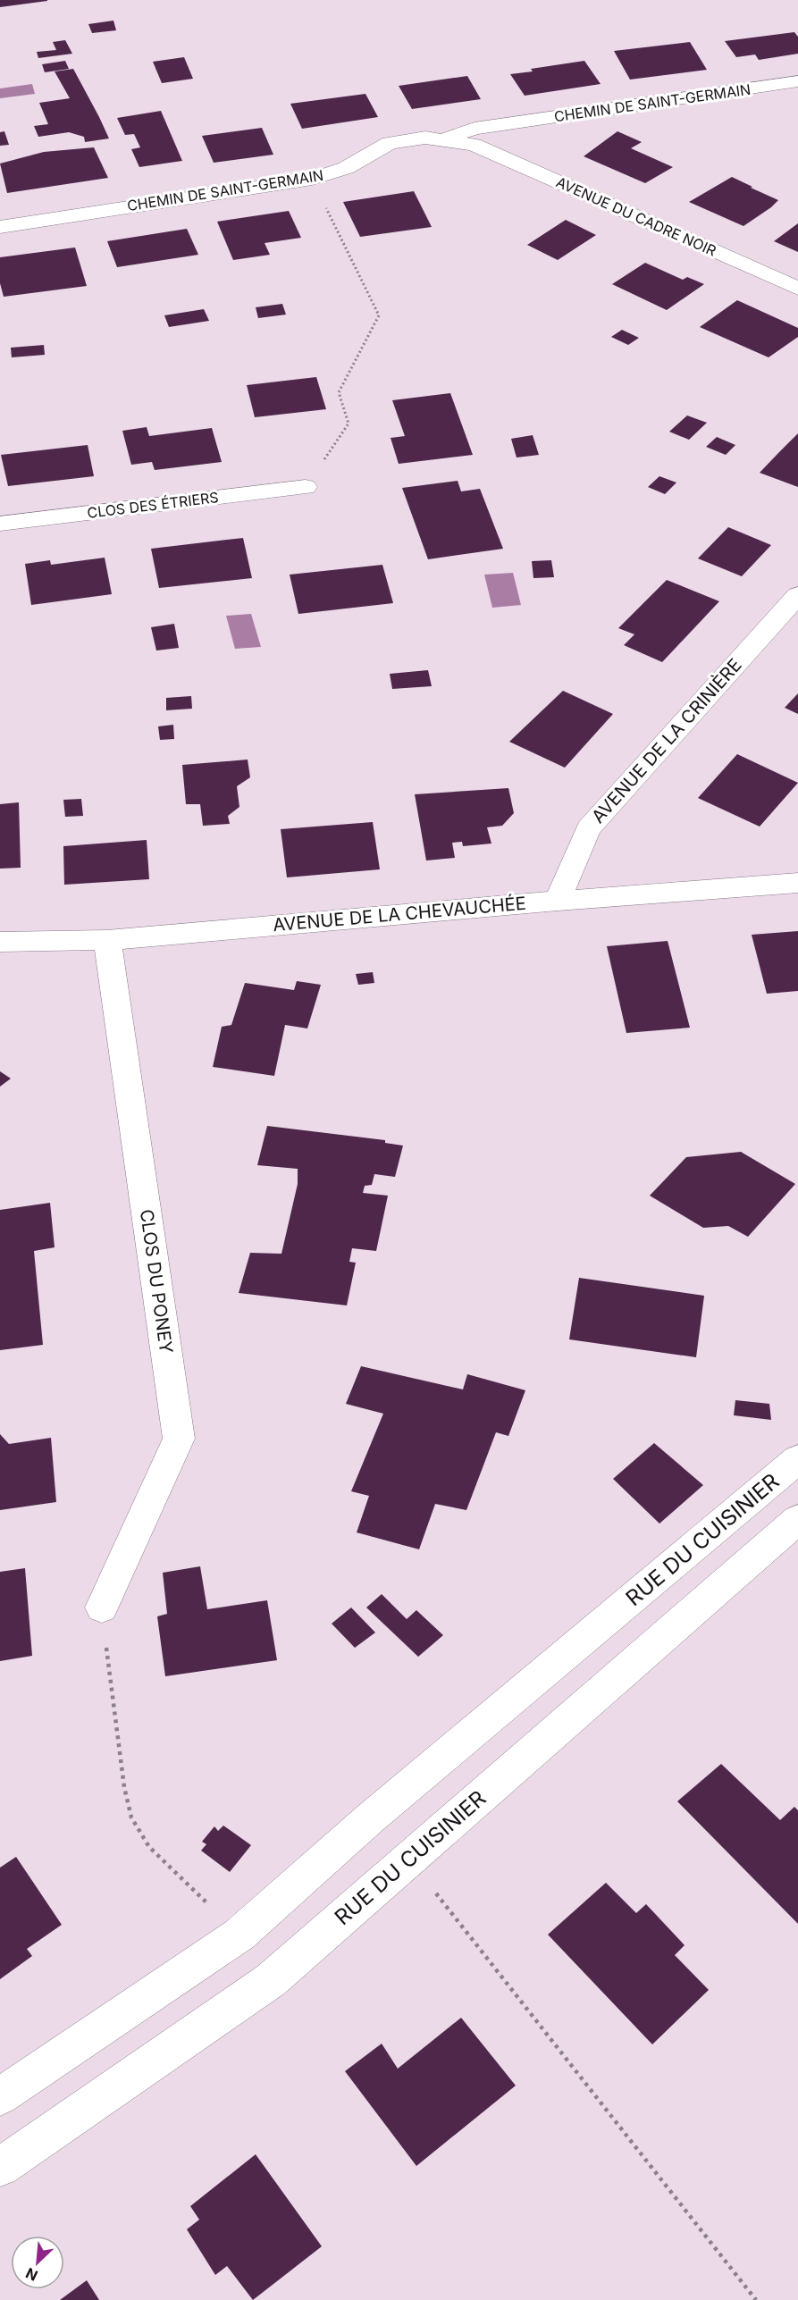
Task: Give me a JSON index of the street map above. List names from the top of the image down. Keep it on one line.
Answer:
{"streets":{"street":["CHEMIN DE SAINT-GERMAIN","AVENUE DU CADRE NOIR","CLOS DES ÉTRIERS","AVENUE DE LA CRINIÈRE","AVENUE DE LA CHEVAUCHÉE","CLOS DU PONEY","RUE DU CUISINIER"]},"crossings":[["CHEMIN DE SAINT-GERMAIN","AVENUE DU CADRE NOIR"],["AVENUE DE LA CRINIÈRE","AVENUE DE LA CHEVAUCHÉE"],["AVENUE DE LA CHEVAUCHÉE","CLOS DU PONEY"]],"north":"bottom left"}
